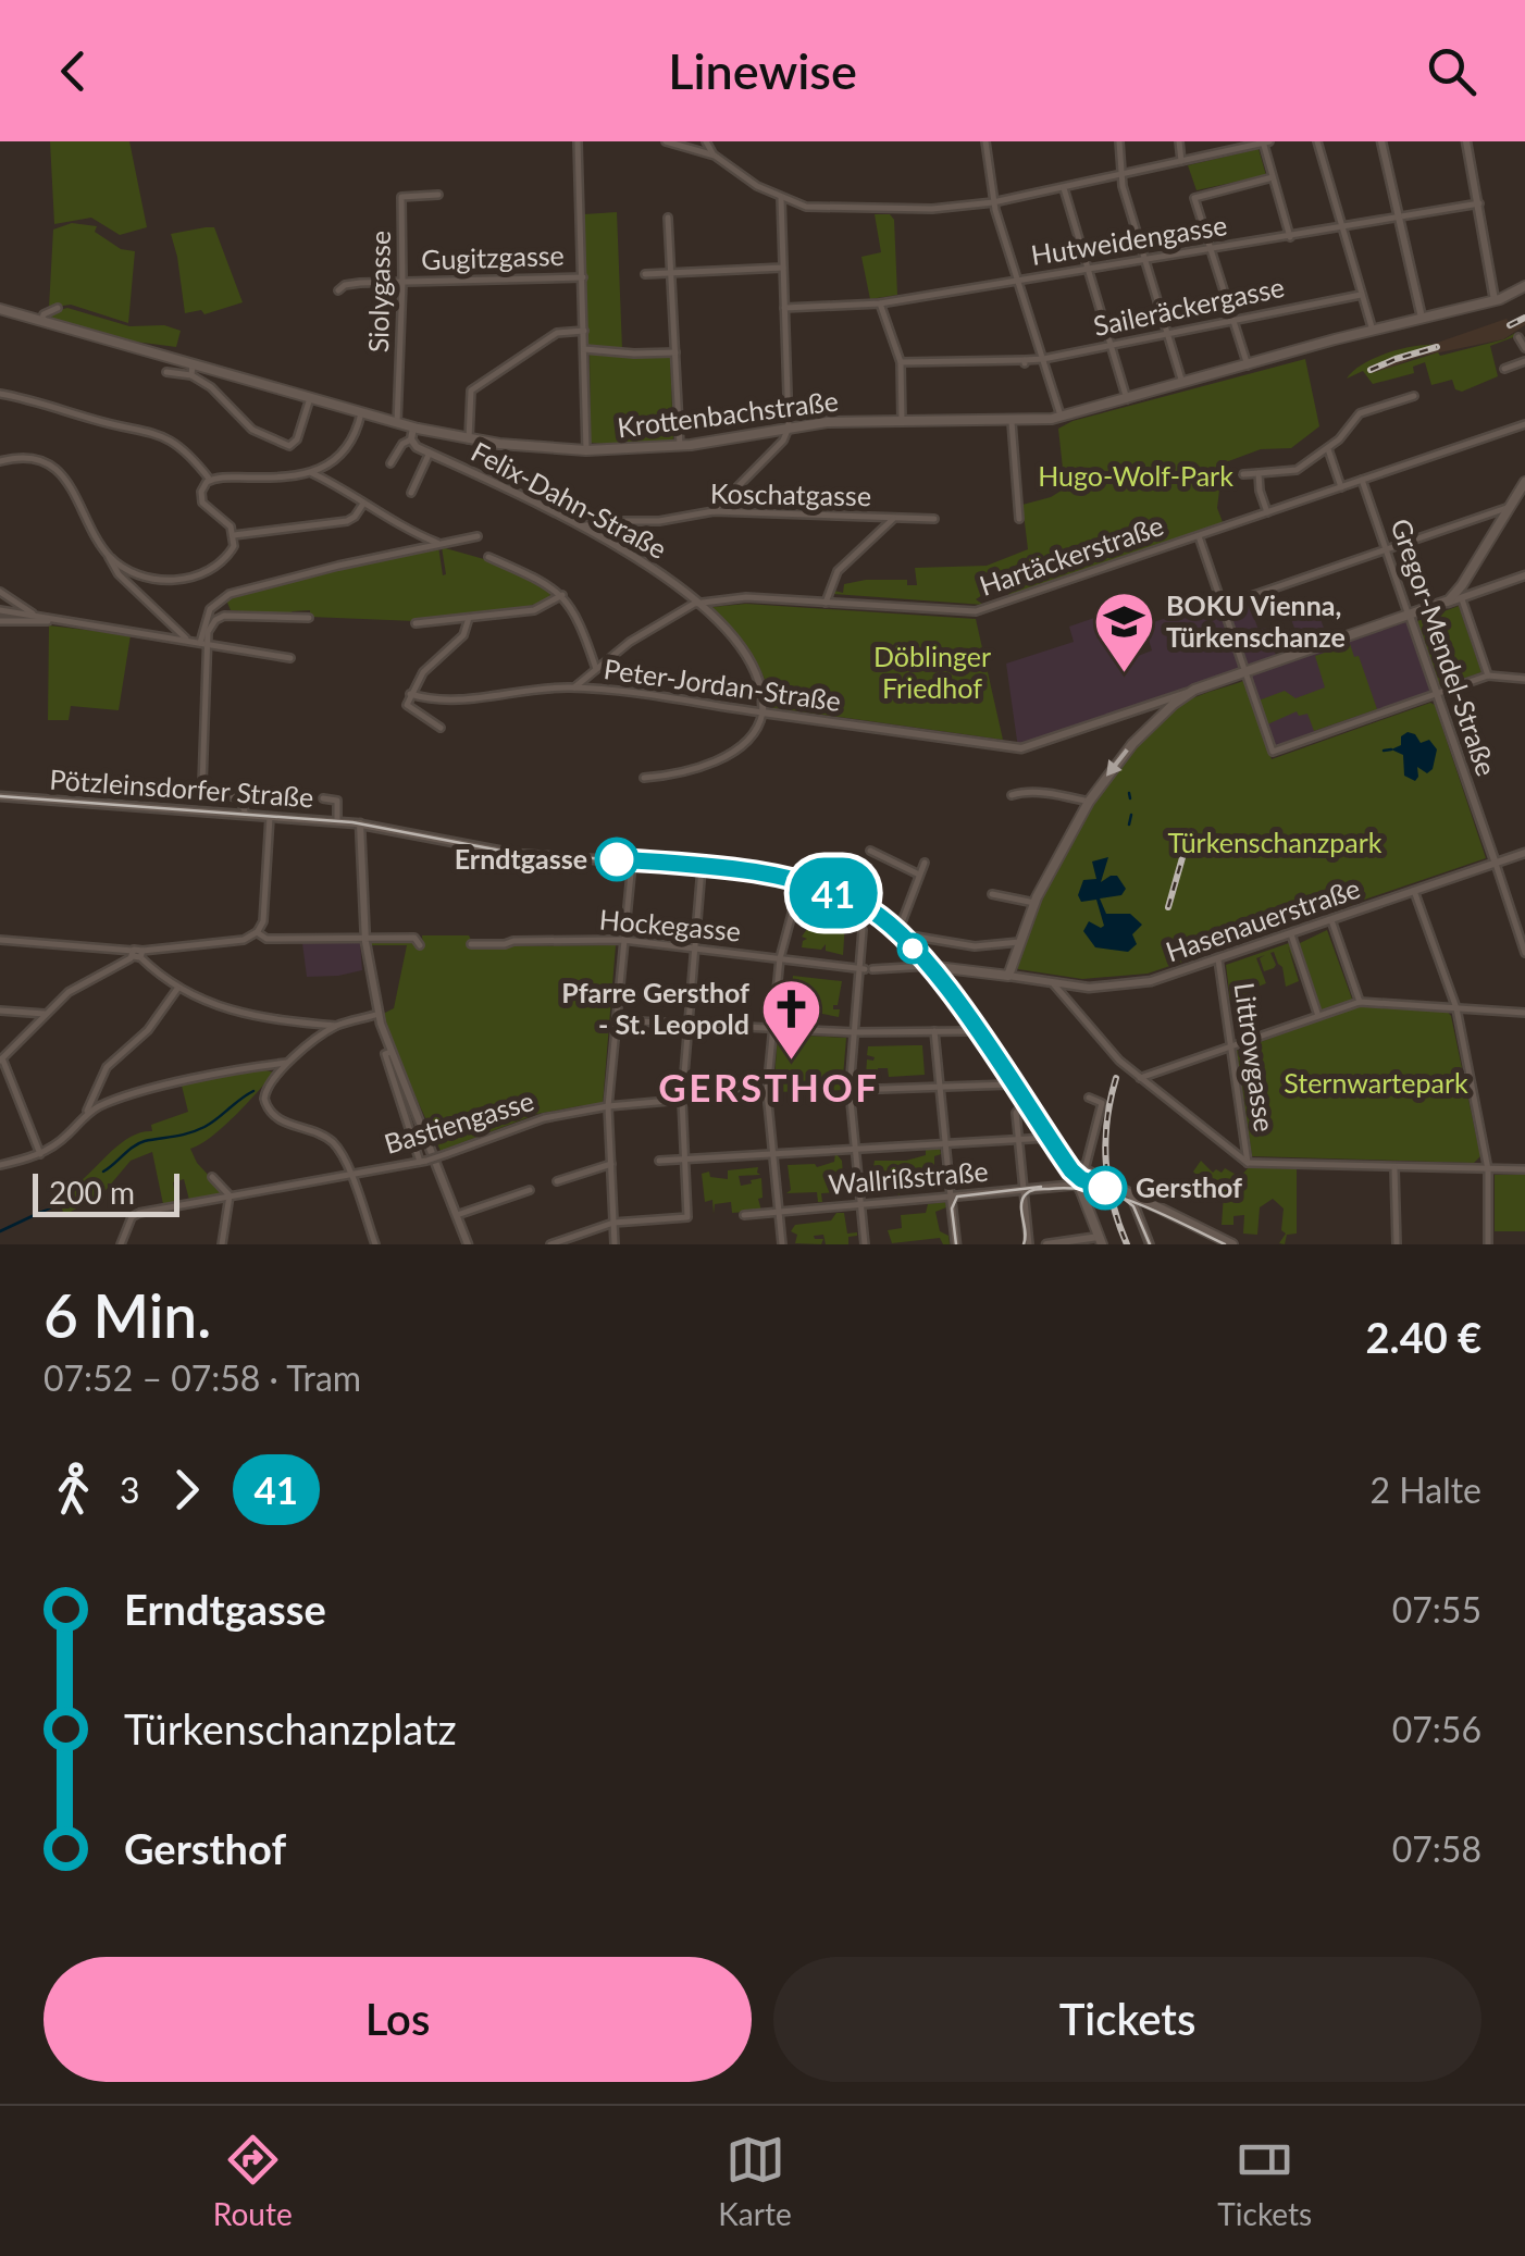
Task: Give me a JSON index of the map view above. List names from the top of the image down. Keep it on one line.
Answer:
{"streets":{"main road":["Krottenbachstraße","Peter-Jordan-Straße"],"street":["Hutweidengasse","Gugitzgasse","Siolygasse","Saileräckergasse","Koschatgasse","Felix-Dahn-Straße","Hartäckerstraße","Gregor-Mendel-Straße","Pötzleinsdorfer Straße","Hasenauerstraße","Hockegasse","Littrowgasse","Bastiengasse","Wallrißstraße"]},"crossings":[["Gugitzgasse","Siolygasse"],["Siolygasse","Krottenbachstraße"],["Koschatgasse","Felix-Dahn-Straße"],["Felix-Dahn-Straße","Hartäckerstraße"],["Felix-Dahn-Straße","Peter-Jordan-Straße"],["Hartäckerstraße","Gregor-Mendel-Straße"],["Hartäckerstraße","Peter-Jordan-Straße"],["Gregor-Mendel-Straße","Peter-Jordan-Straße"],["Gregor-Mendel-Straße","Hasenauerstraße"],["Pötzleinsdorfer Straße","Hockegasse"],["Hasenauerstraße","Littrowgasse"]],"districts":["GERSTHOF"],"parks":["Hugo-Wolf-Park","Döblinger Friedhof","Türkenschanzpark","Sternwartepark"],"places":{"school or university":["BOKU Vienna, Türkenschanze"],"other":["Erndtgasse","Gersthof"],"church":["Pfarre Gersthof - St. Leopold"]},"lines":["tram line 41"],"scale_bar":"200 m","page":{"header":"Linewise","on_map":"41","scale":"200 m","heading":["6 Min.","07:52 – 07:58 · Tram","2.40 €"],"legs":["3","41","2 Halte"],"list":[{"name":"Erndtgasse","value":"07:55"},{"name":"Türkenschanzplatz","value":"07:56"},{"name":"Gersthof","value":"07:58"}],"buttons":["Los","Tickets"],"tabs":["Route","Karte","Tickets"]}}
